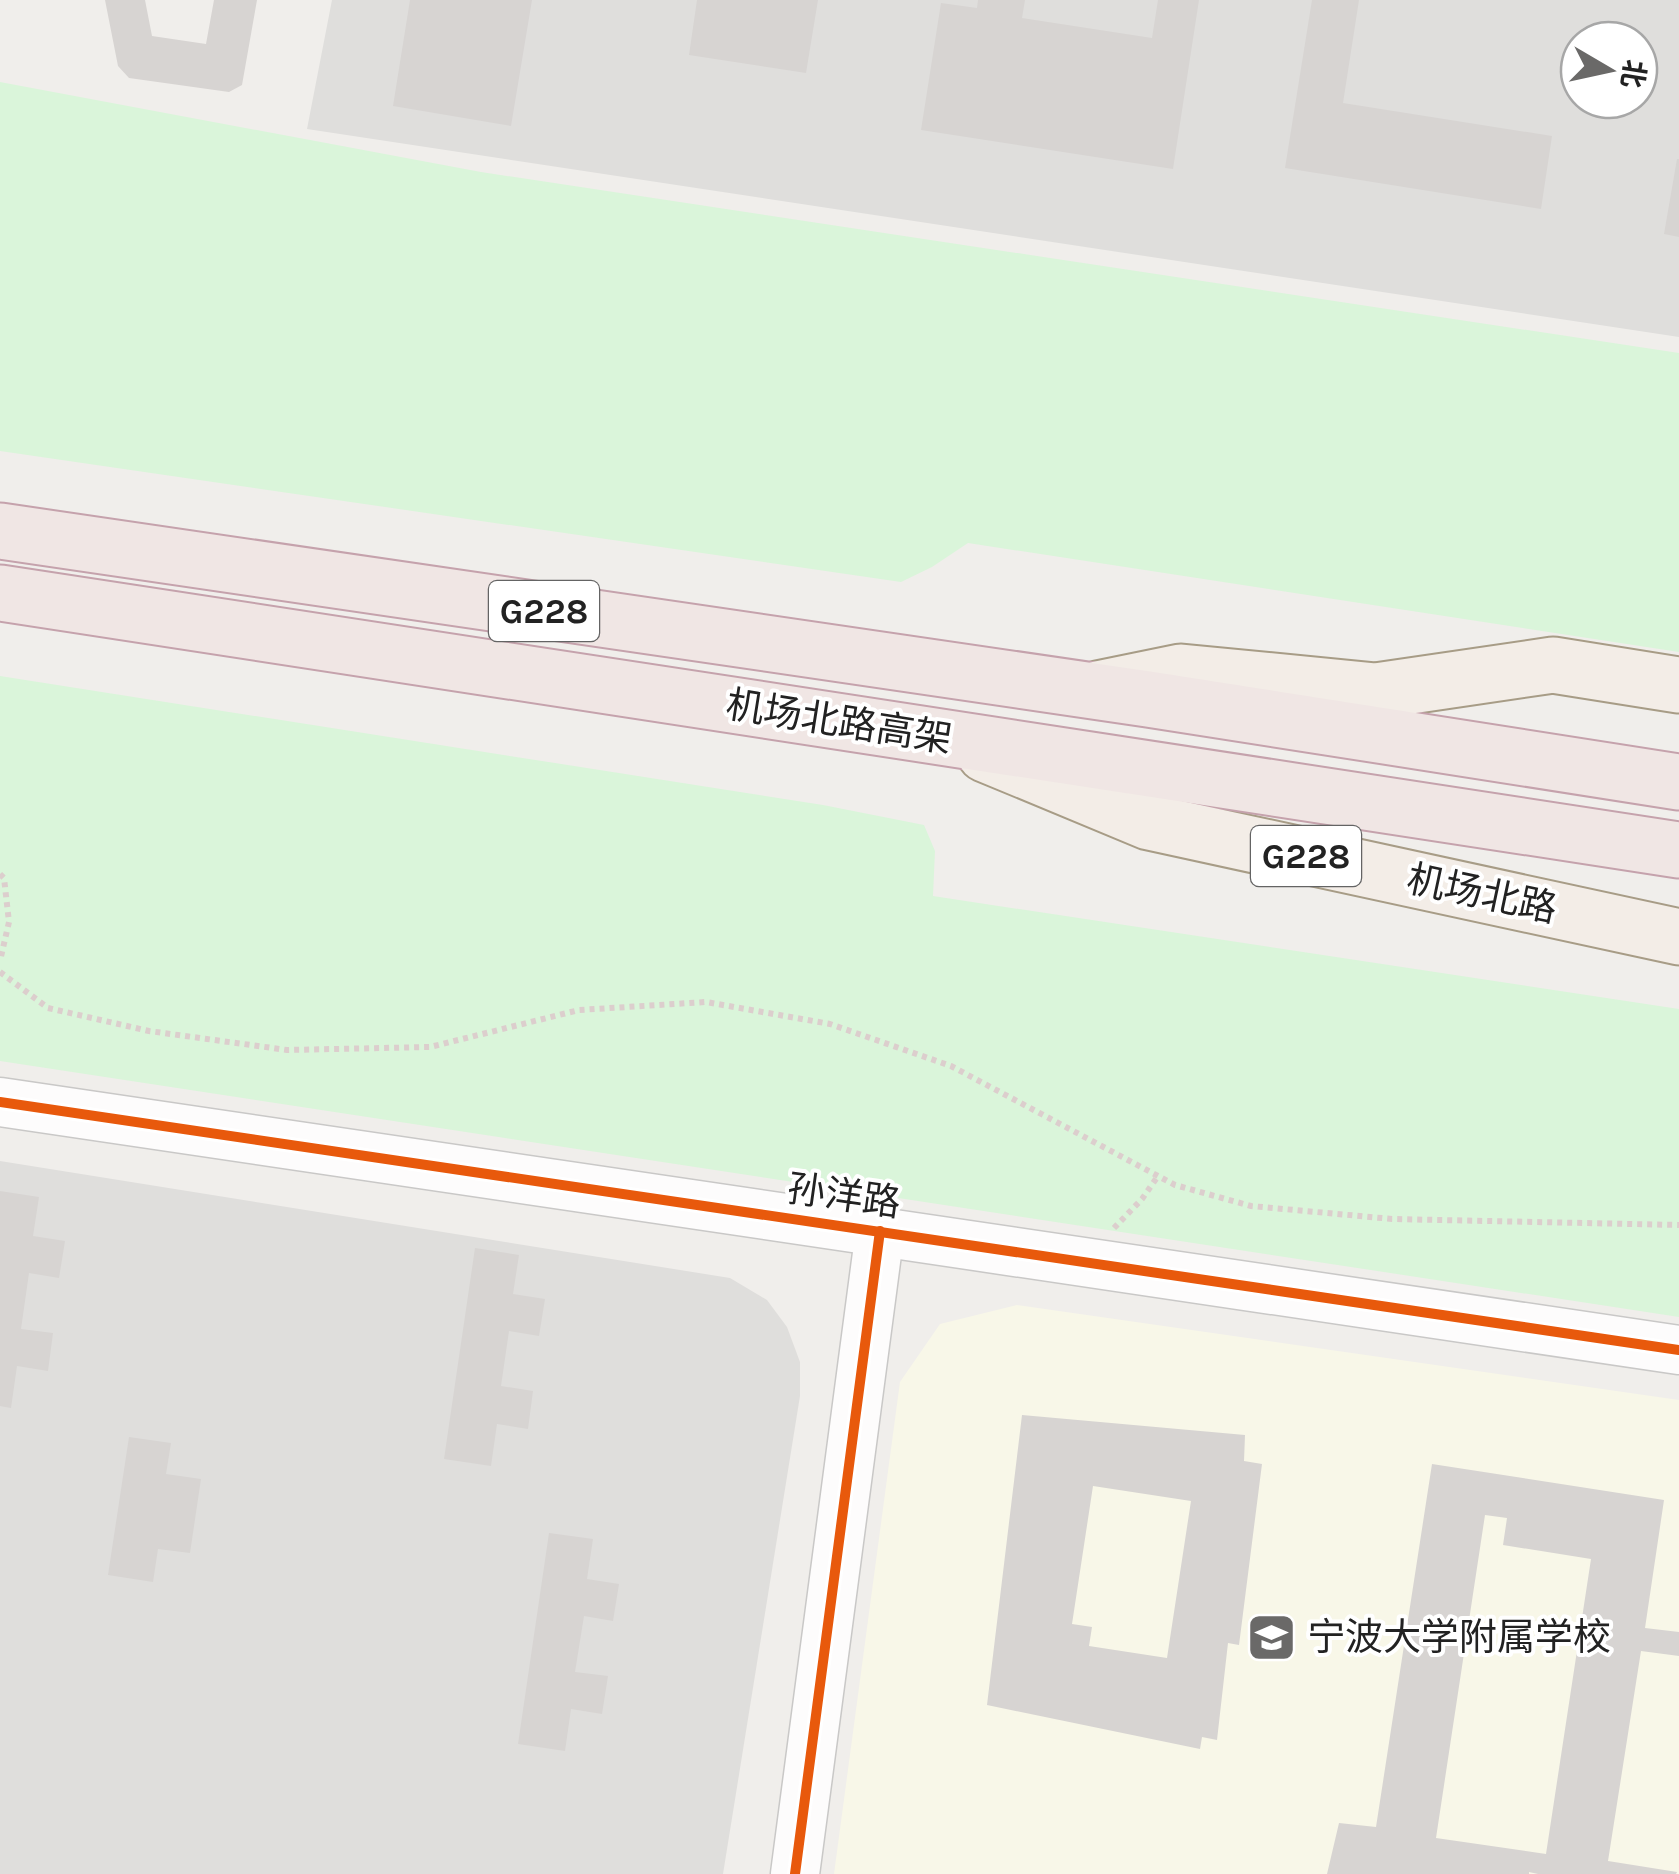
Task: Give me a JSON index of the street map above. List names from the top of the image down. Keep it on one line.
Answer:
{"streets":{"highway":["G228","机场北路高架"],"main road":["机场北路"],"street":["孙洋路"]},"crossings":[["G228","机场北路高架"],["机场北路高架","机场北路"]],"places":{"school or university":["宁波大学附属学校"]},"north":"right"}
